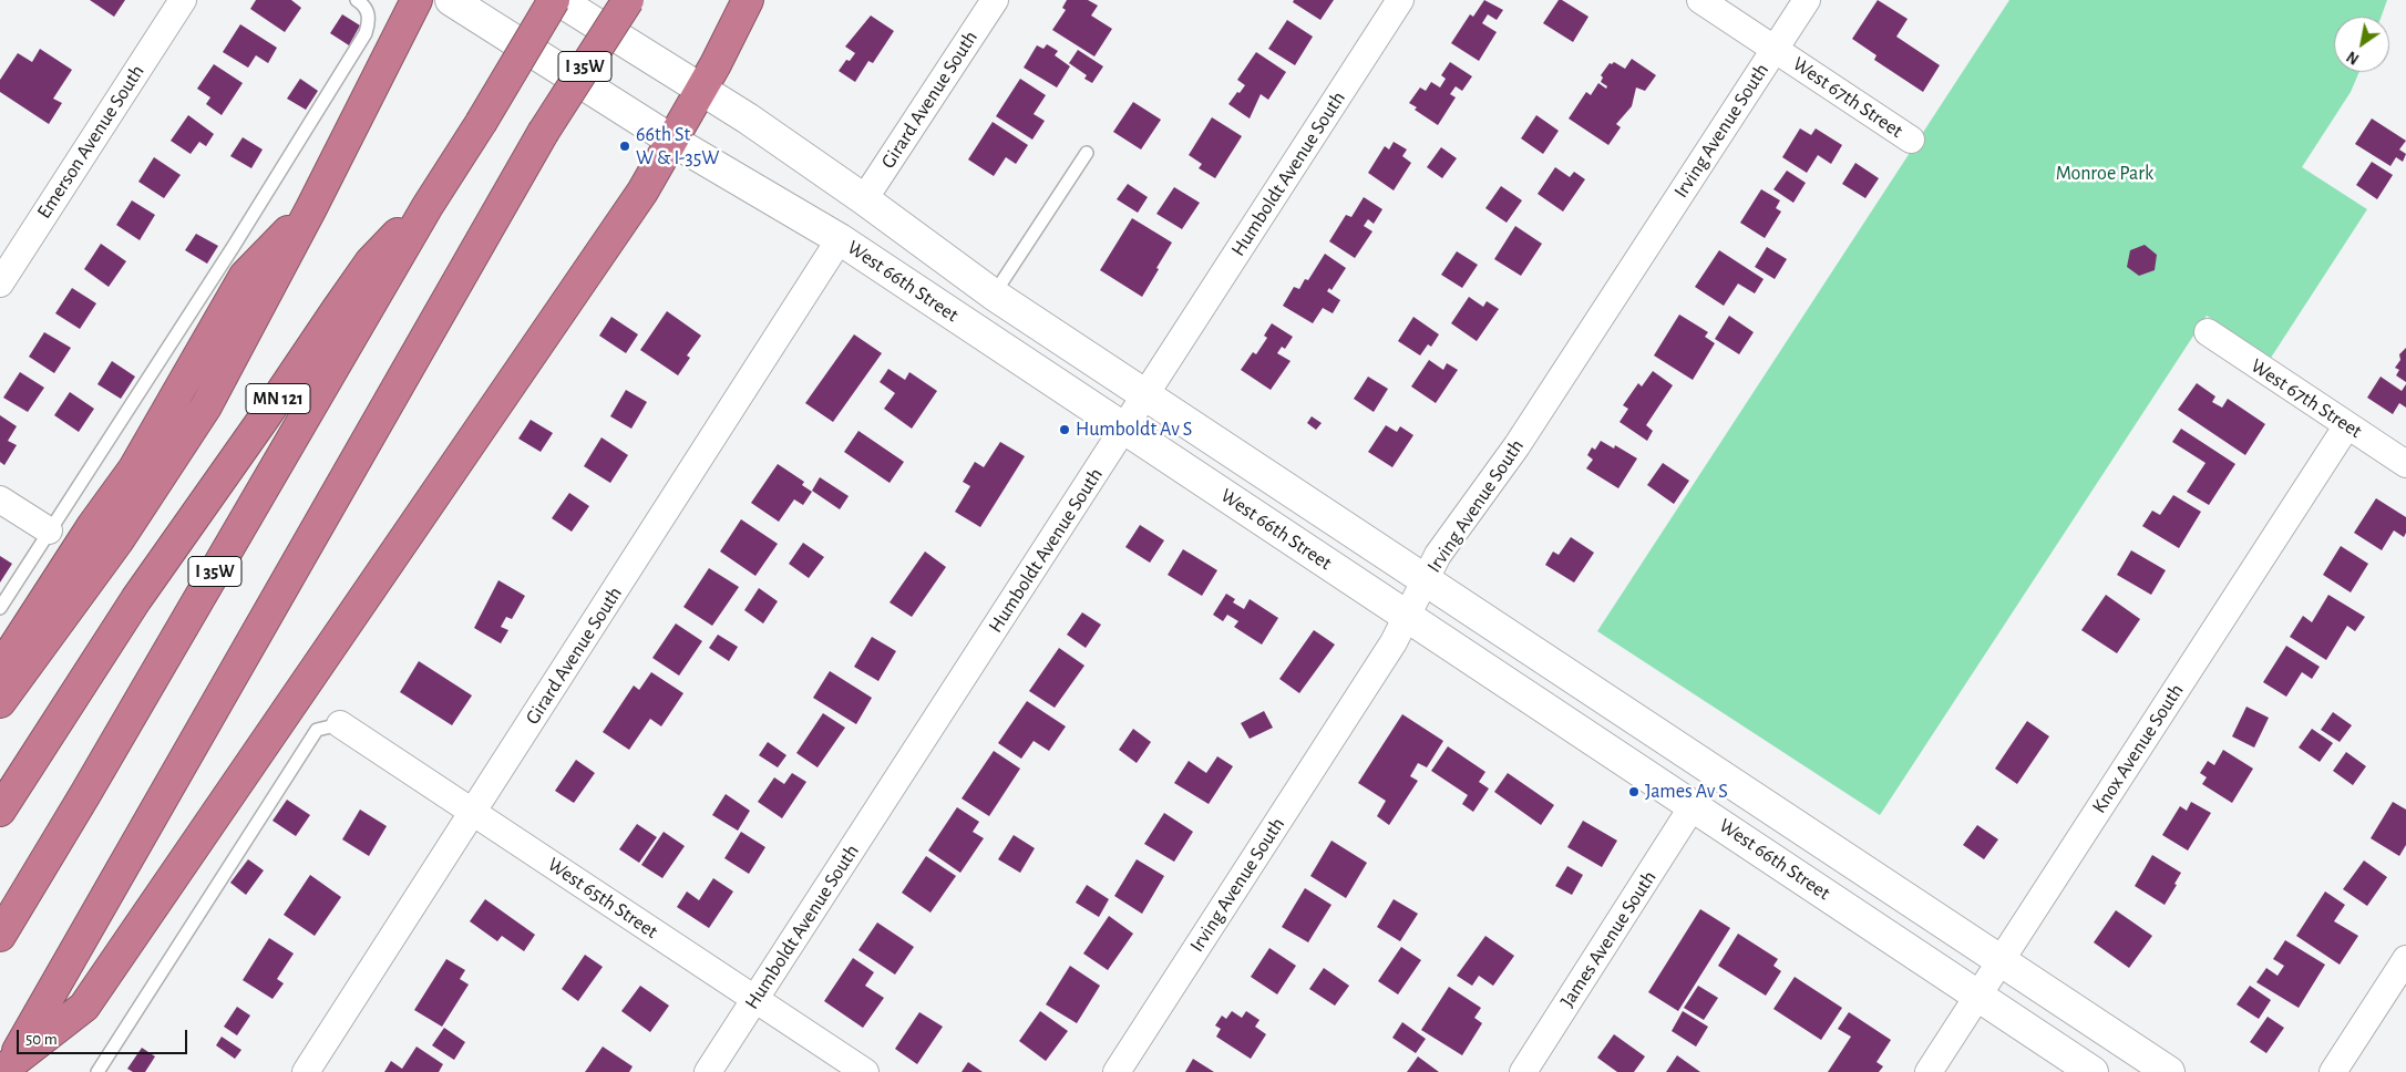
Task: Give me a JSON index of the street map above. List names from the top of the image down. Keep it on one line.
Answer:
{"streets":{"highway":["I 35W","MN 121"],"main road":["West 66th Street"],"street":["West 67th Street","Girard Avenue South","Irving Avenue South","Emerson Avenue South","Humboldt Avenue South","Knox Avenue South","West 65th Street","James Avenue South"]},"crossings":[["I 35W","West 66th Street"],["I 35W","MN 121"],["West 67th Street","Irving Avenue South"],["West 67th Street","Knox Avenue South"],["Girard Avenue South","West 66th Street"],["Girard Avenue South","West 65th Street"],["Irving Avenue South","West 66th Street"],["Humboldt Avenue South","West 66th Street"],["Humboldt Avenue South","West 65th Street"],["West 66th Street","Knox Avenue South"],["West 66th Street","James Avenue South"]],"parks":["Monroe Park"],"places":["66th St W & I-35W","Humboldt Av S","James Av S"],"scale_bar":"50 m","north":"bottom left"}
